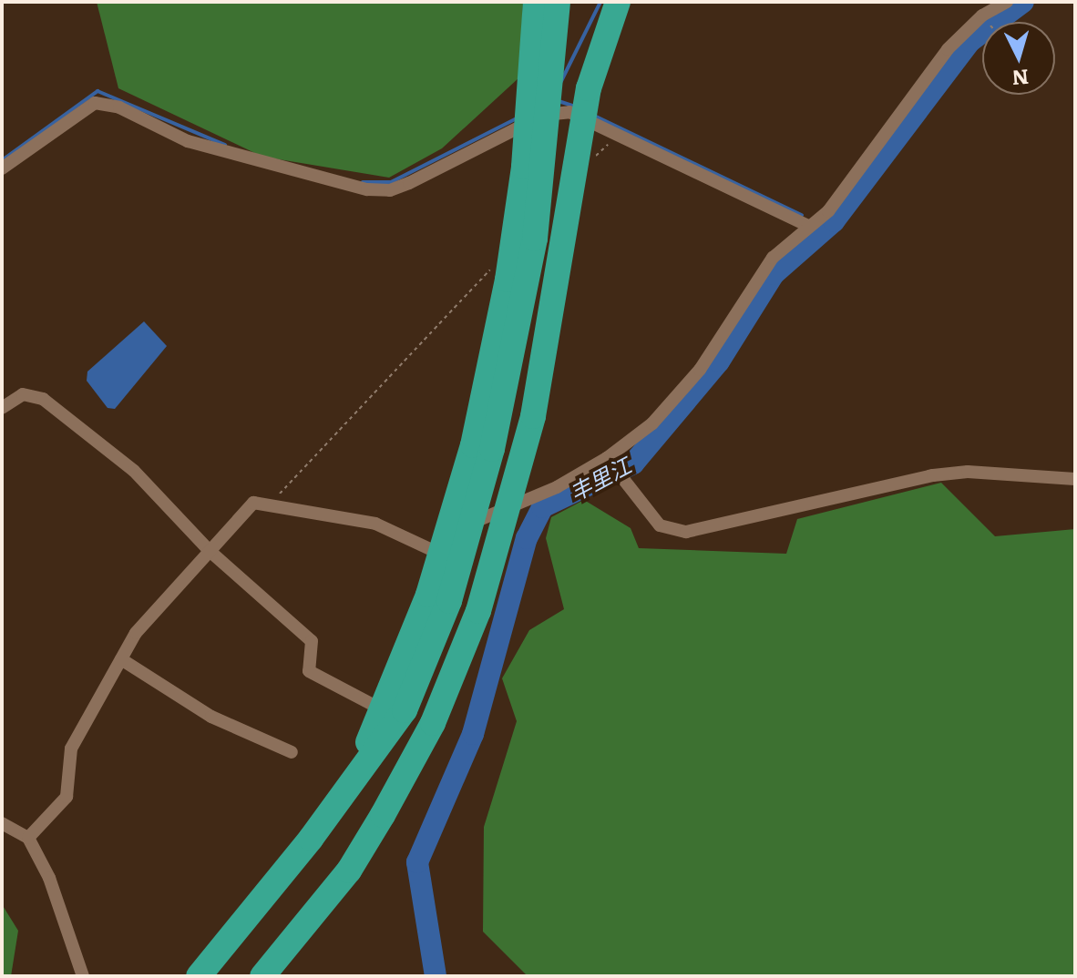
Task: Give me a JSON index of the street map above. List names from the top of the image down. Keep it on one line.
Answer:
{"water":["丰里江"],"north":"bottom"}
